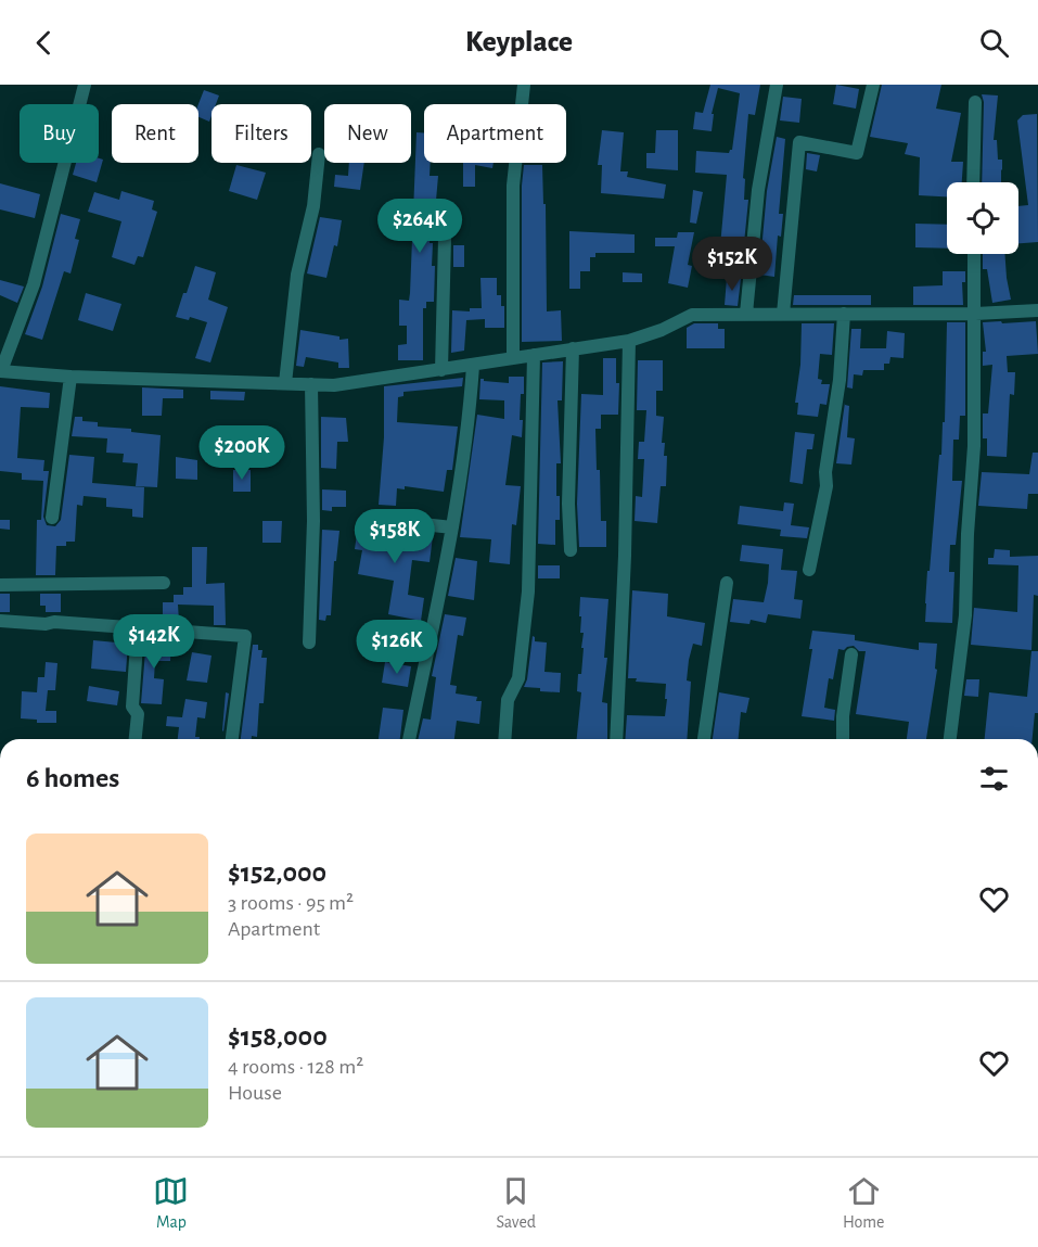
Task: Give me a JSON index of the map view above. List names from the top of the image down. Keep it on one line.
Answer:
{"page":{"header":"Keyplace","chip":["Buy","Rent","Filters","New","Apartment"],"price":["$264K","$152K","$200K","$158K","$142K","$126K"],"heading":"6 homes","list":[{"name":"$152,000","note":"3 rooms · 95 m² · Apartment"},{"name":"$158,000","note":"4 rooms · 128 m² · House"}],"tabs":["Map","Saved","Home"]}}
